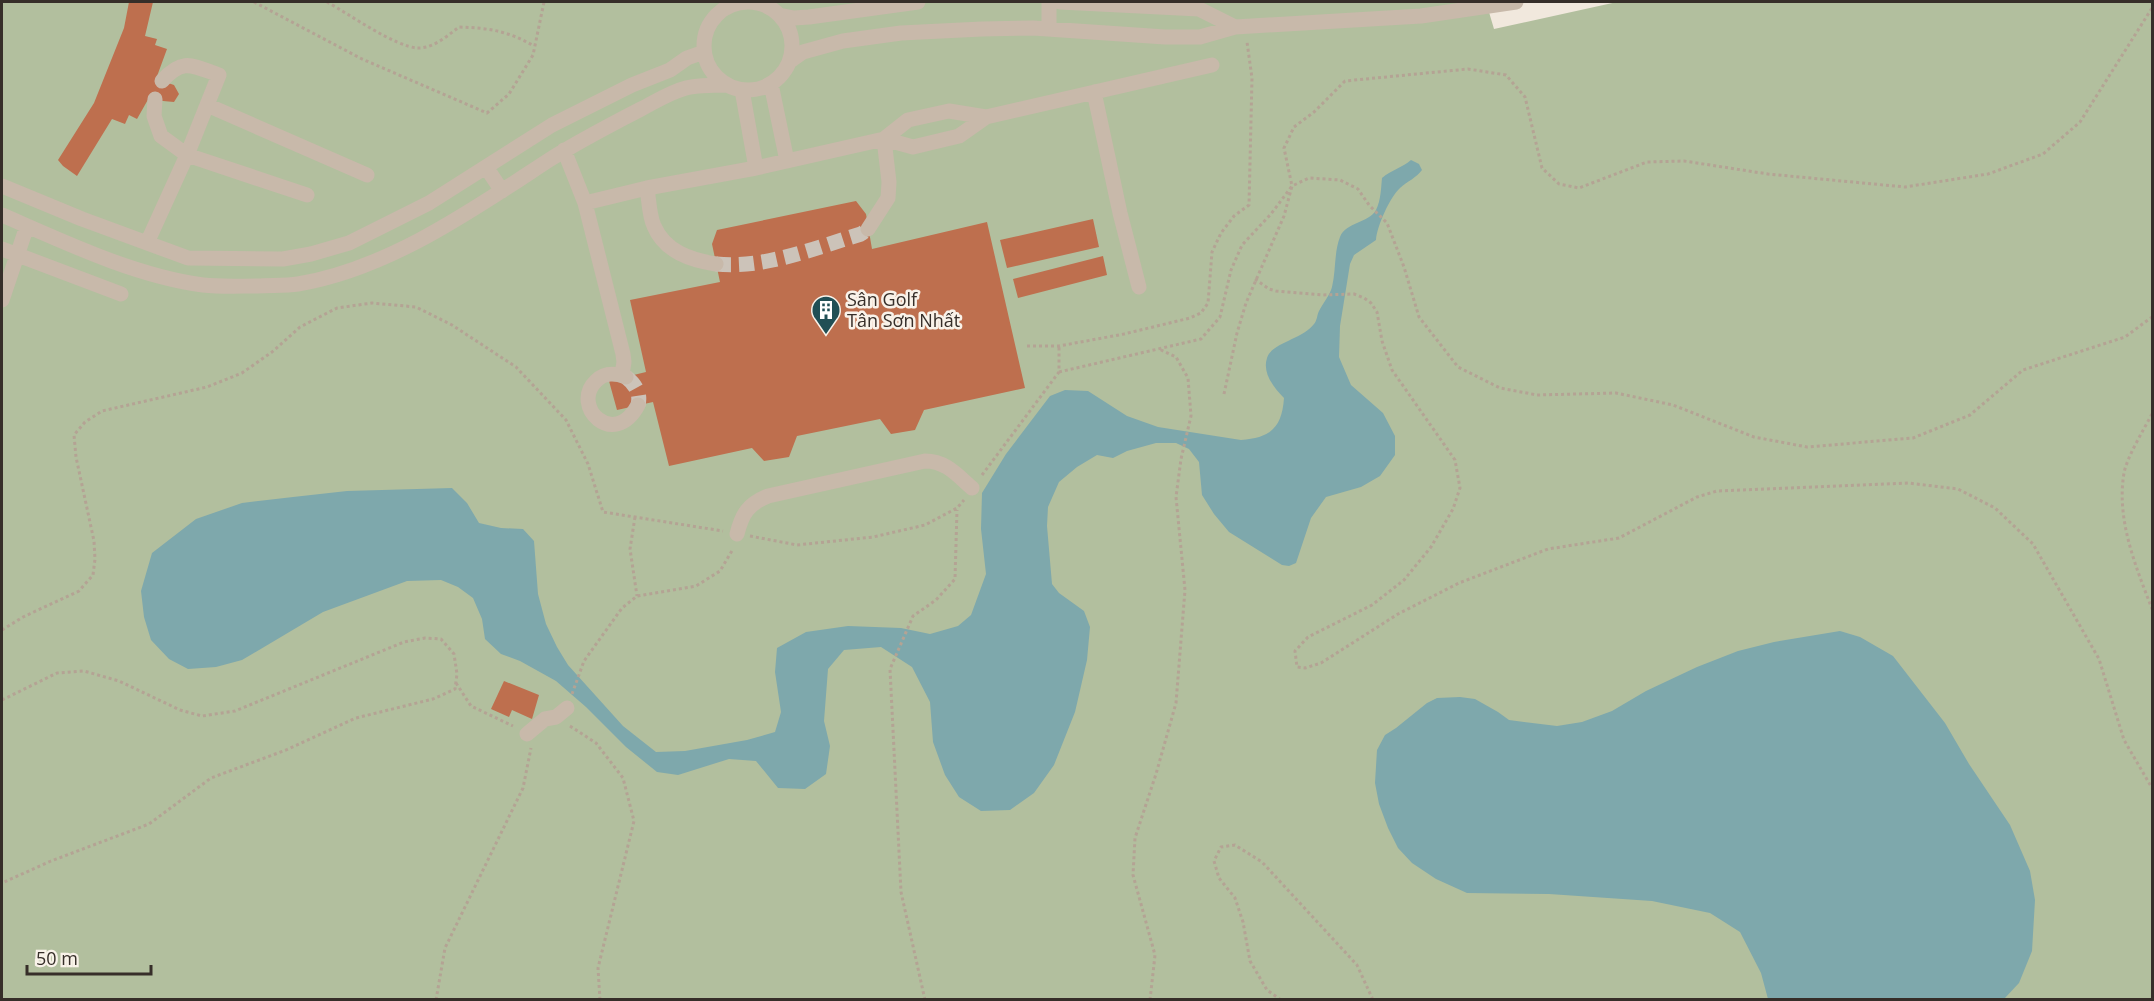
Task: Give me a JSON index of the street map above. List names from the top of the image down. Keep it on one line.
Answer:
{"places":{"building":["Sân Golf Tân Sơn Nhất"]},"scale_bar":"50 m"}
